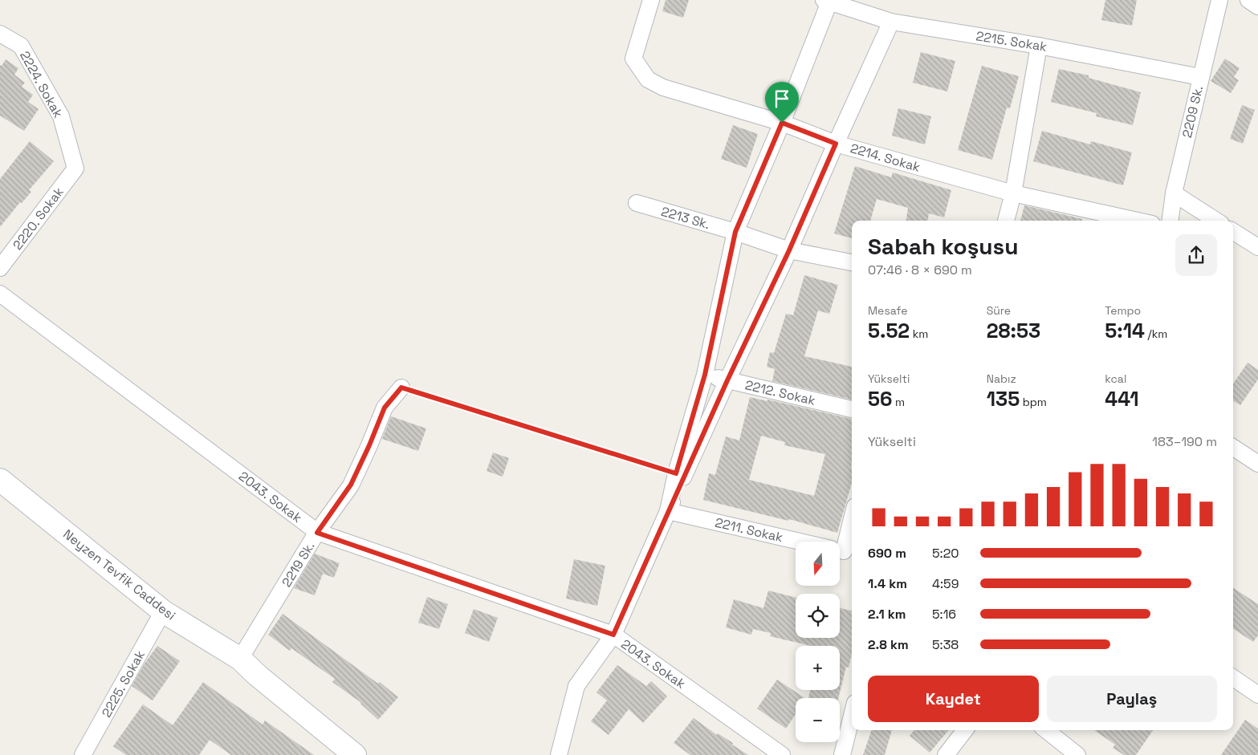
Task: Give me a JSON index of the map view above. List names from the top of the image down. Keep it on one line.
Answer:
{"streets":{"street":["2215. Sokak","2224. Sokak","2209 Sk.","2214. Sokak","2213 Sk.","2220. Sokak","2212. Sokak","2043. Sokak","2211. Sokak","2219 Sk.","Neyzen Tevfik Caddesi","2225. Sokak"]},"crossings":[["2215. Sokak","2209 Sk."],["2224. Sokak","2220. Sokak"],["2043. Sokak","2219 Sk."],["2219 Sk.","Neyzen Tevfik Caddesi"],["Neyzen Tevfik Caddesi","2225. Sokak"]],"north":"bottom","page":{"heading":["Sabah koşusu","07:46 · 8 × 690 m"],"stats":[["Mesafe","5.52 km"],["Süre","28:53"],["Tempo","5:14 /km"],["Yükselti","56 m"],["Nabız","135 bpm"],["kcal","441"]],"chart":["Yükselti","183–190 m"],"list":[{"name":"690 m","note":"5:20"},{"name":"1.4 km","note":"4:59"},{"name":"2.1 km","note":"5:16"},{"name":"2.8 km","note":"5:38"}],"map_buttons":["+","−"],"buttons":["Kaydet","Paylaş"]}}
